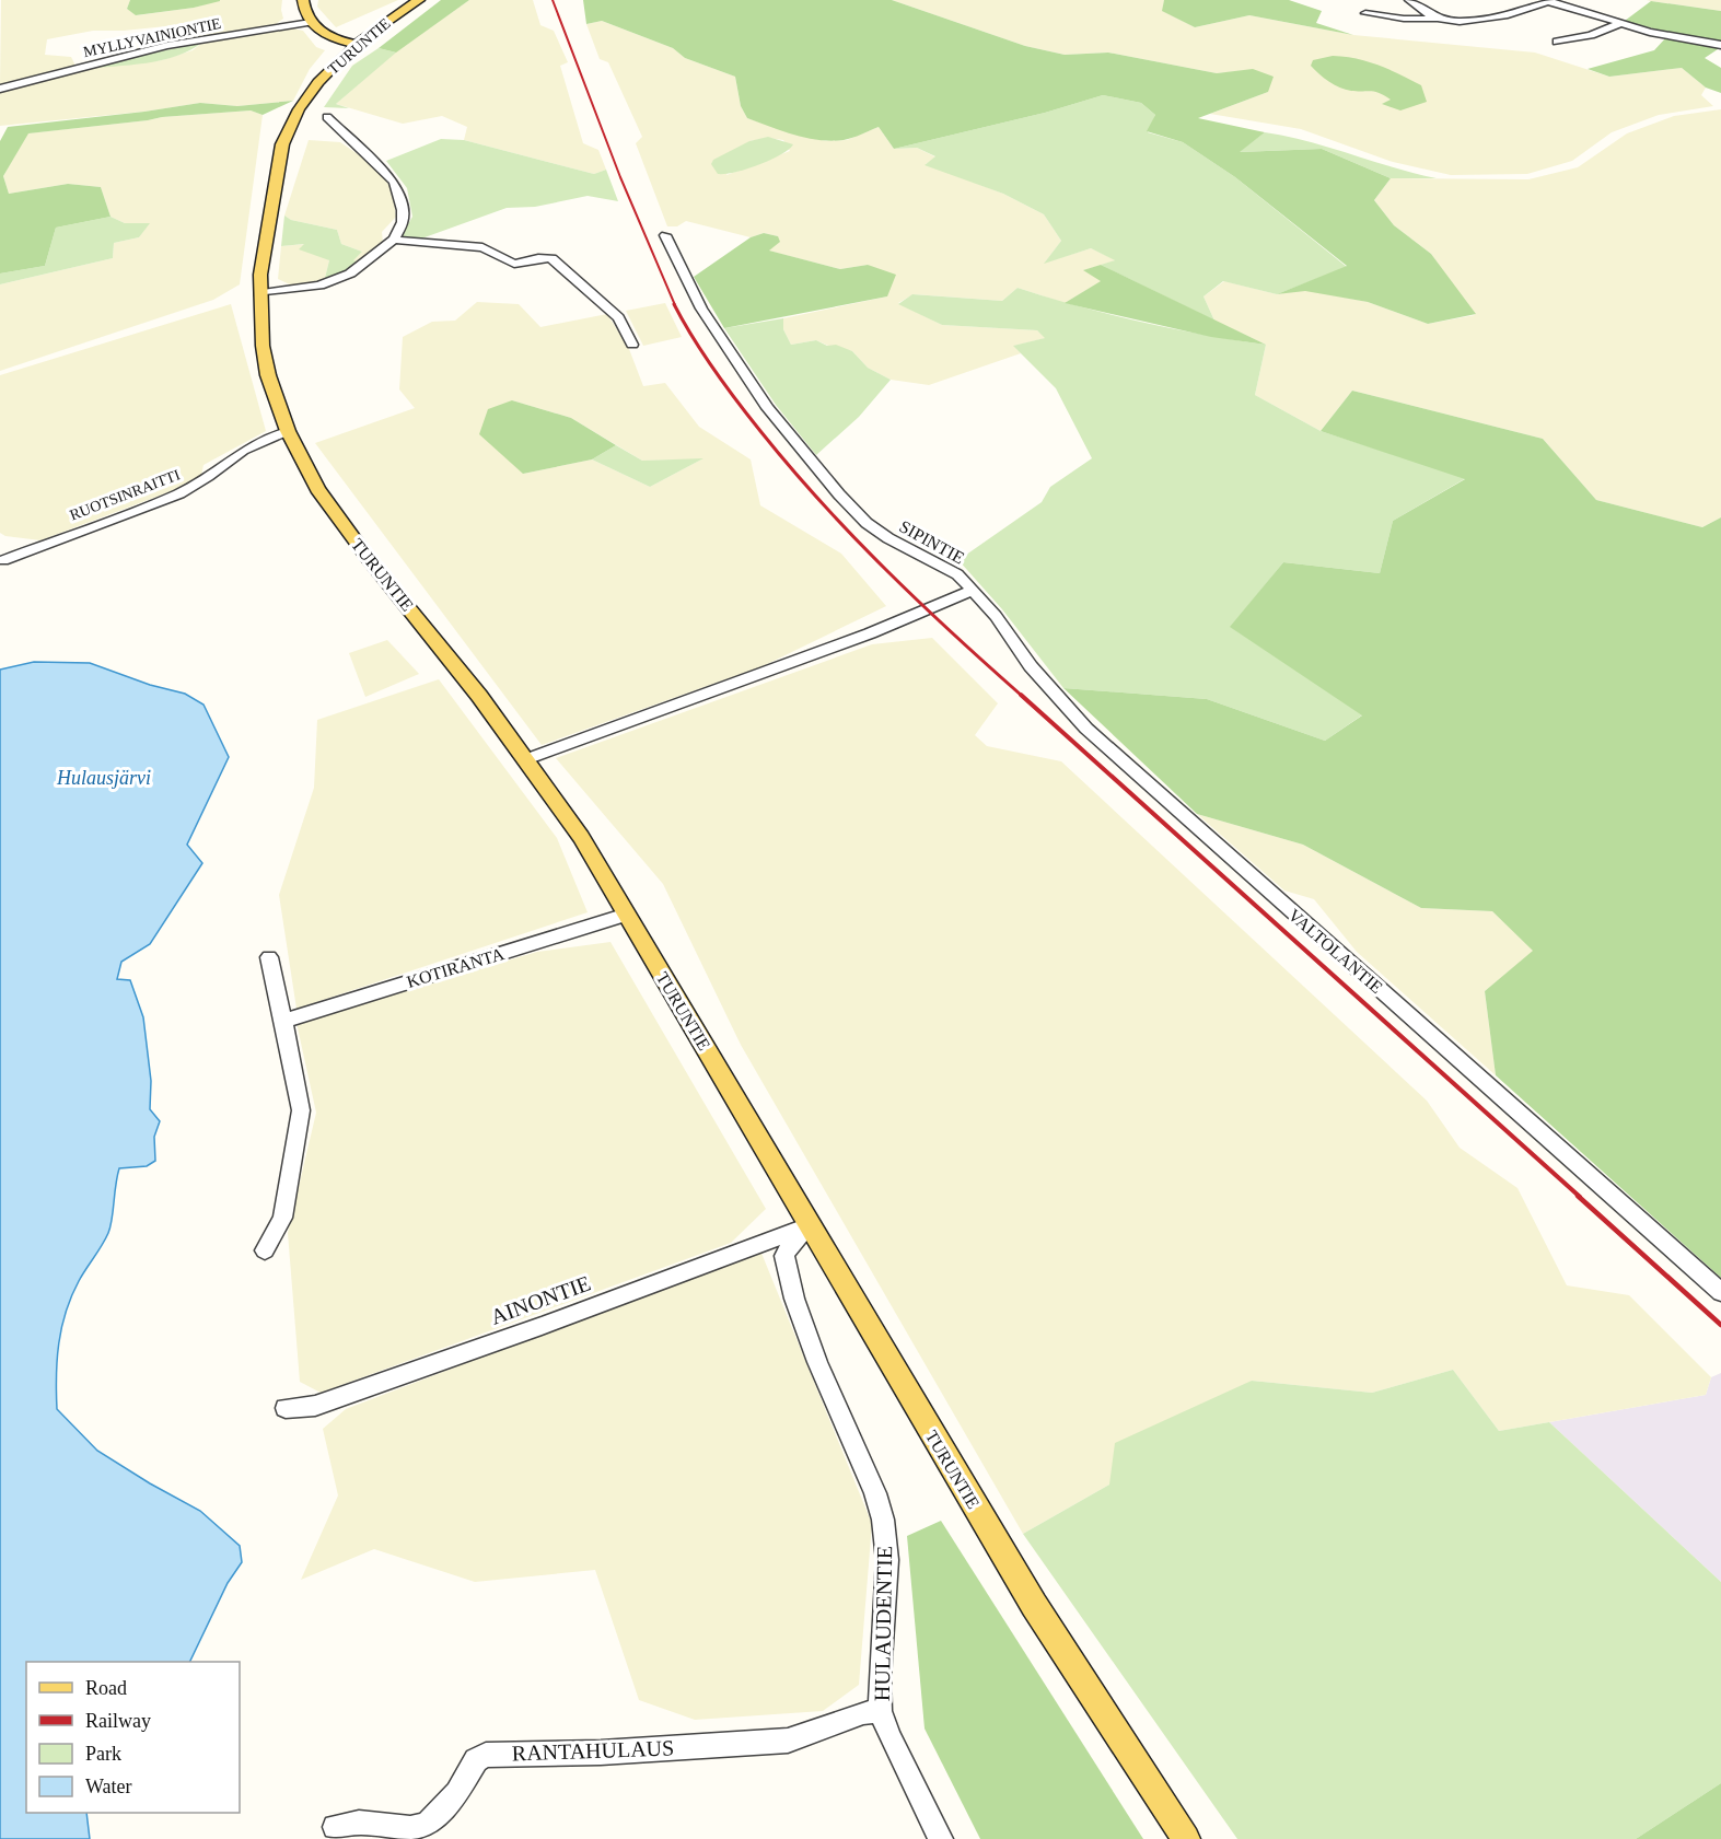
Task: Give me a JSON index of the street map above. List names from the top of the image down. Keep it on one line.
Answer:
{"streets":{"main road":["TURUNTIE"],"street":["MYLLYVAINIONTIE","RUOTSINRAITTI","SIPINTIE","VALTOLANTIE","KOTIRANTA","AINONTIE","HULAUDENTIE","RANTAHULAUS"]},"crossings":[["TURUNTIE","RUOTSINRAITTI"],["TURUNTIE","SIPINTIE"],["TURUNTIE","KOTIRANTA"],["TURUNTIE","AINONTIE"],["TURUNTIE","HULAUDENTIE"],["SIPINTIE","VALTOLANTIE"],["AINONTIE","HULAUDENTIE"],["HULAUDENTIE","RANTAHULAUS"]],"water":["Hulausjärvi"],"legend":["Road","Railway","Park","Water"]}
